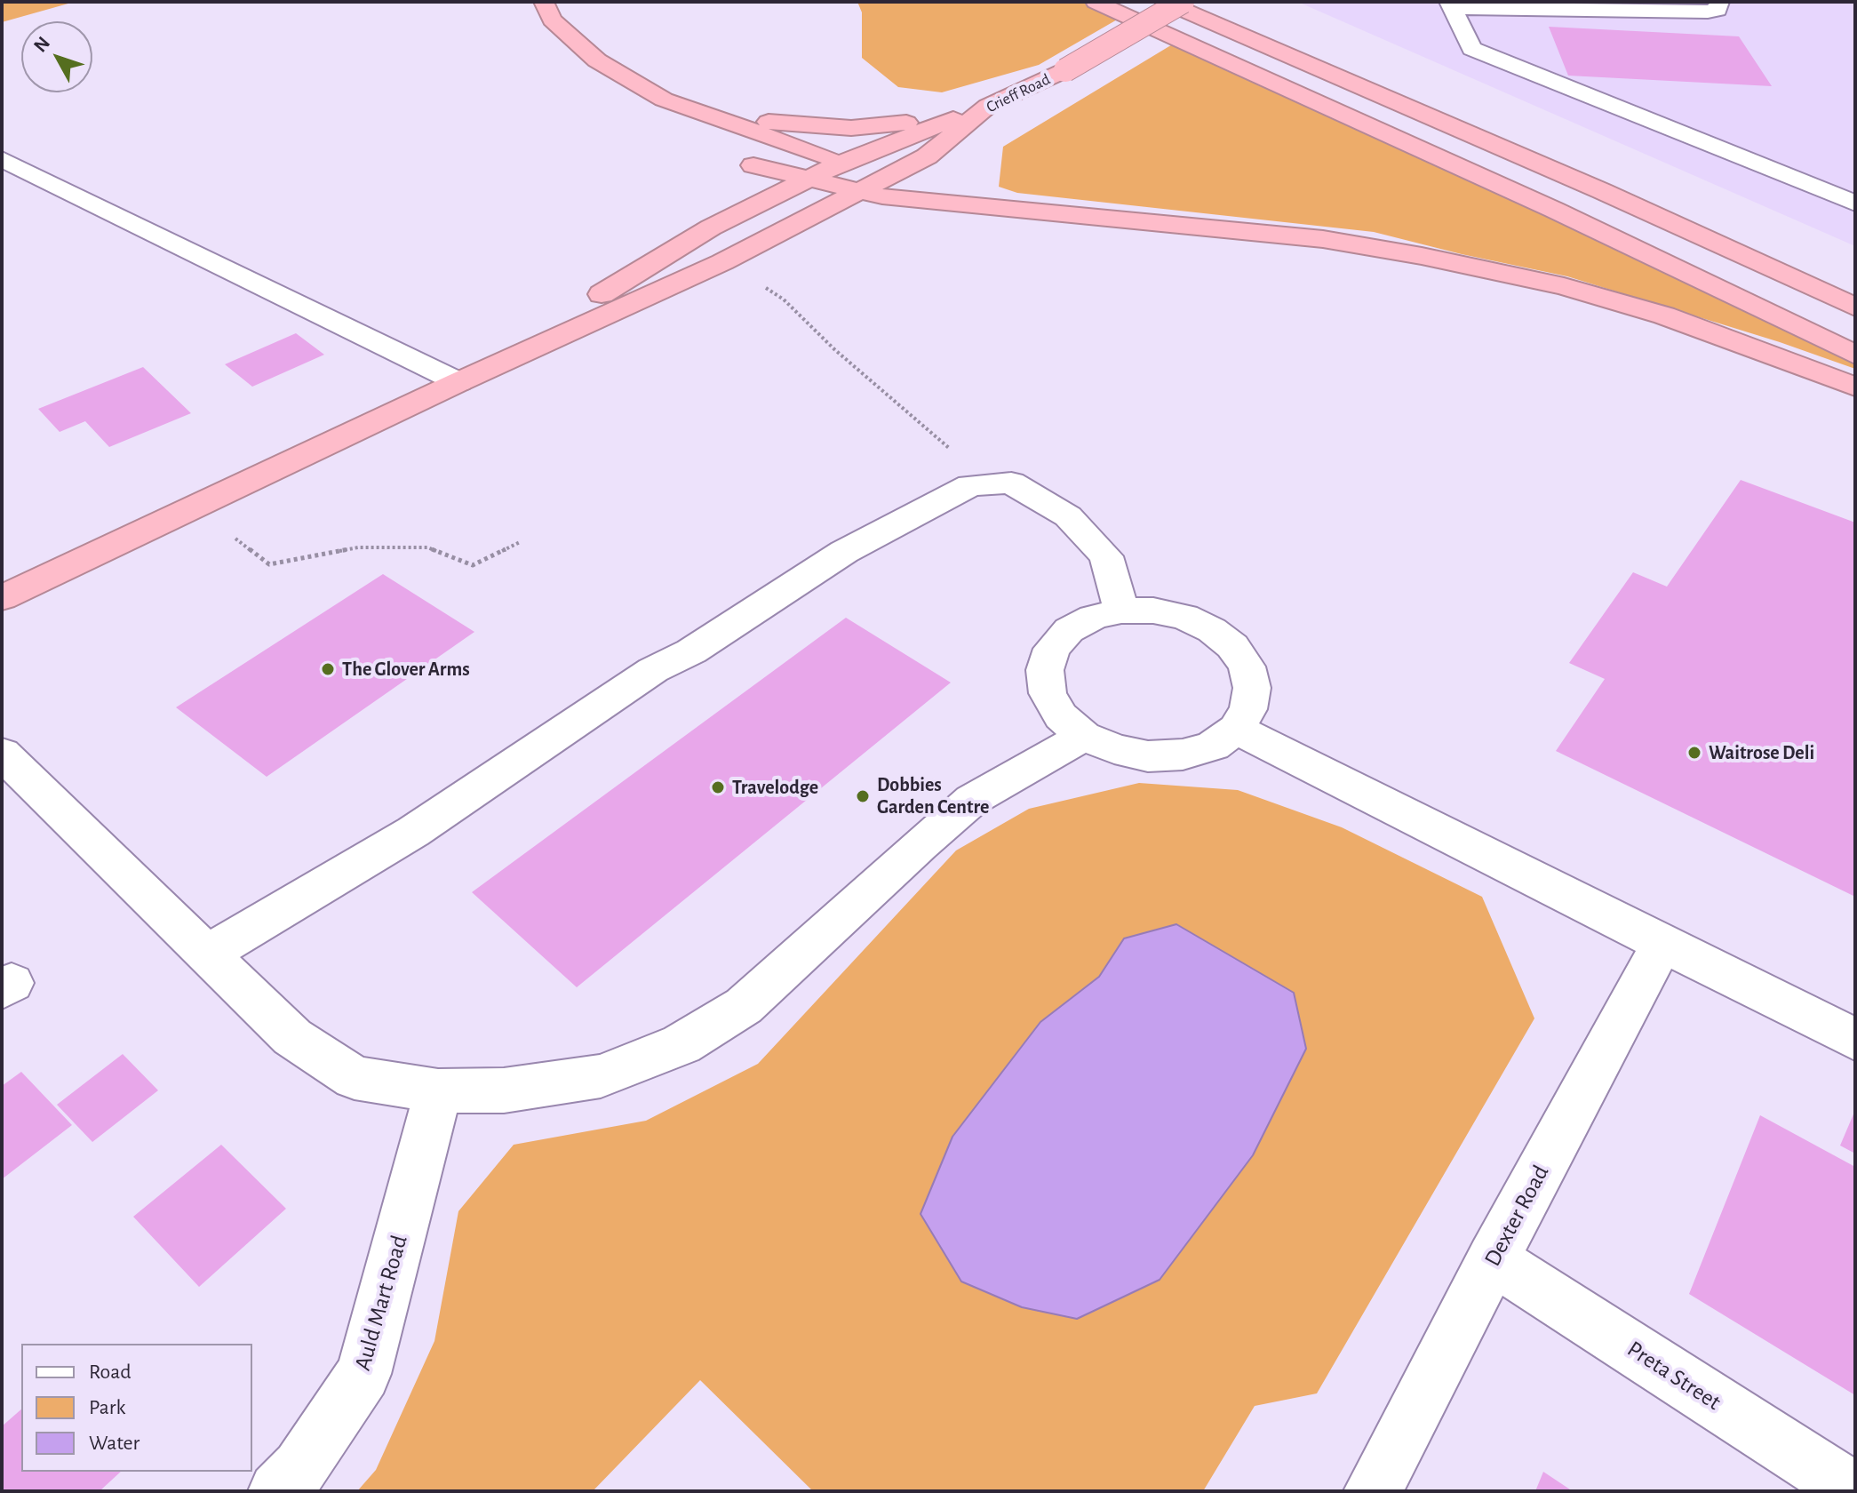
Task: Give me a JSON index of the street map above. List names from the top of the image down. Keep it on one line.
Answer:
{"streets":{"highway":["Crieff Road"],"street":["Dexter Road","Auld Mart Road","Preta Street"]},"crossings":[["Dexter Road","Preta Street"]],"places":["The Glover Arms","Waitrose Deli","Travelodge","Dobbies Garden Centre"],"legend":["Road","Park","Water"],"north":"top left"}
